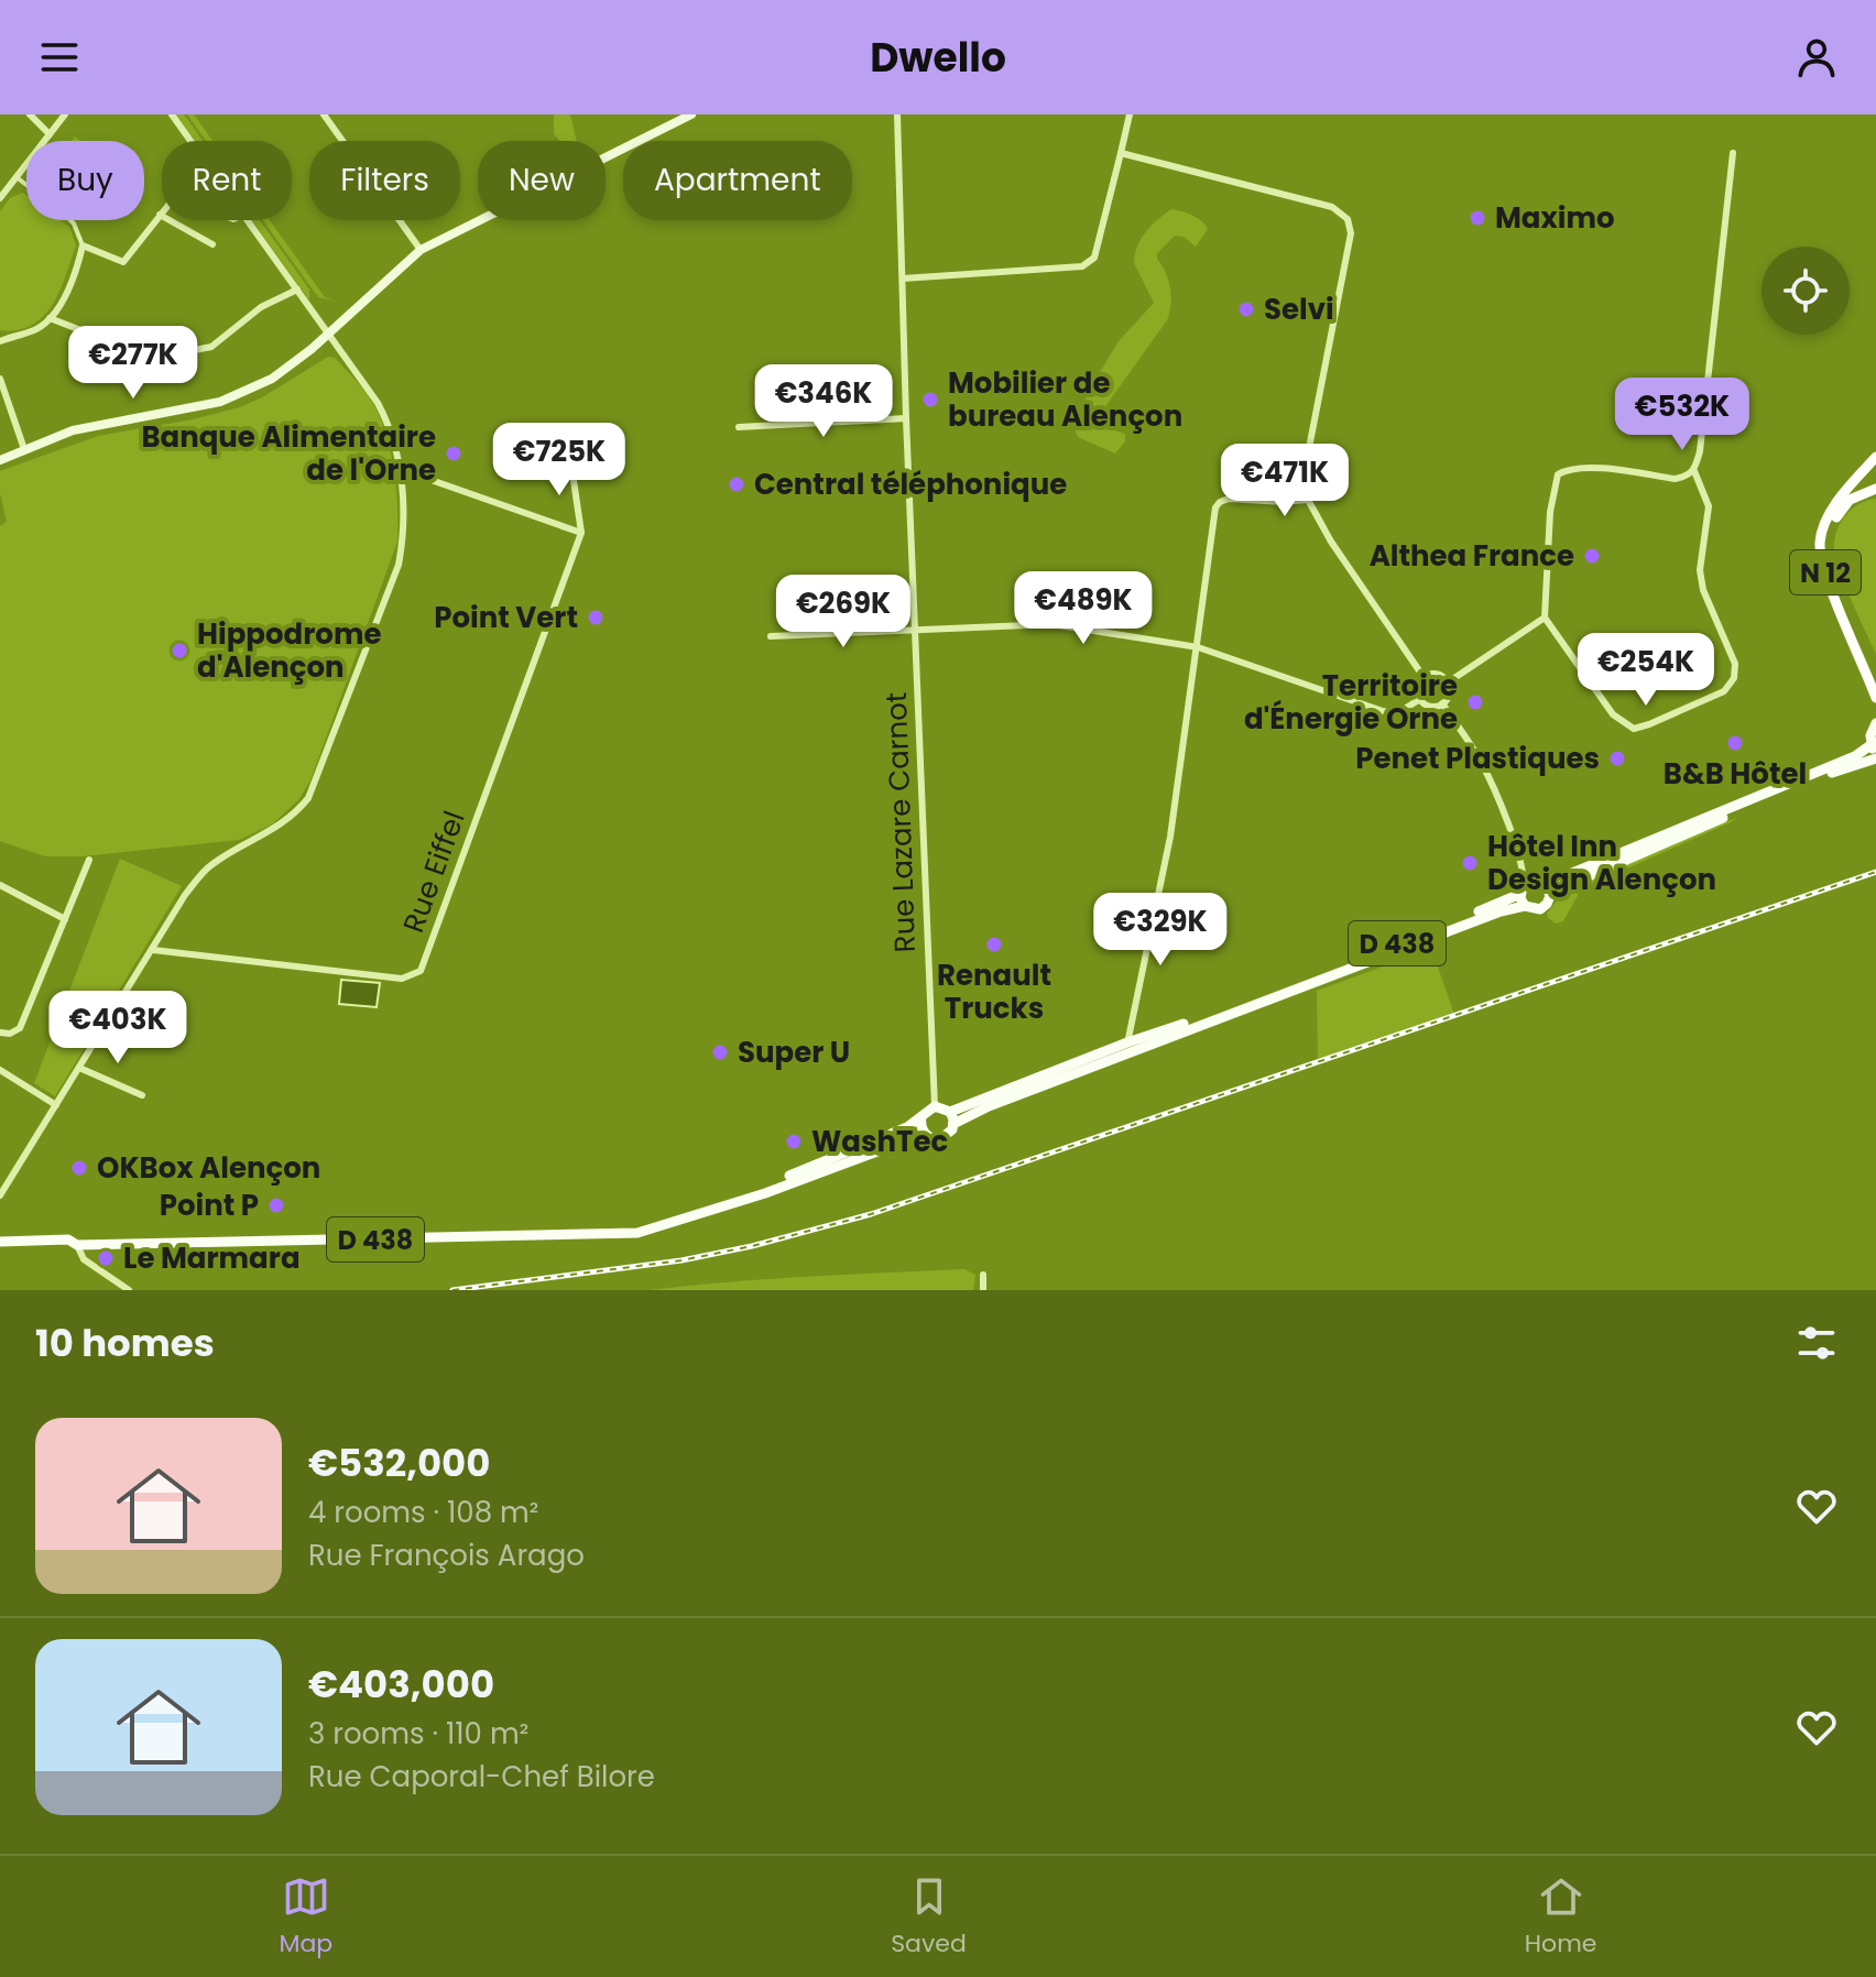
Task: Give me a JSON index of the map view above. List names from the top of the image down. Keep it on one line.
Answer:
{"streets":{"highway":["N 12"],"main road":["D 438"],"street":["Rue Lazare Carnot","Rue Eiffel"]},"crossings":[["Rue Lazare Carnot","D 438"]],"places":["Maximo","Selvi","Mobilier de bureau Alençon","Banque Alimentaire de l'Orne","Central téléphonique","Althea France","Point Vert","Hippodrome d'Alençon","Territoire d'Énergie Orne","B&B Hôtel","Penet Plastiques","Hôtel Inn Design Alençon","Renault Trucks","Super U","WashTec","OKBox Alençon","Point P","Le Marmara"],"page":{"header":"Dwello","chip":["Buy","Rent","Filters","New","Apartment"],"price":["€277K","€346K","€532K","€725K","€471K","€489K","€269K","€254K","€329K","€403K"],"heading":"10 homes","list":[{"name":"€532,000","note":"4 rooms · 108 m² · Rue François Arago"},{"name":"€403,000","note":"3 rooms · 110 m² · Rue Caporal-Chef Bilore"}],"tabs":["Map","Saved","Home"]}}
